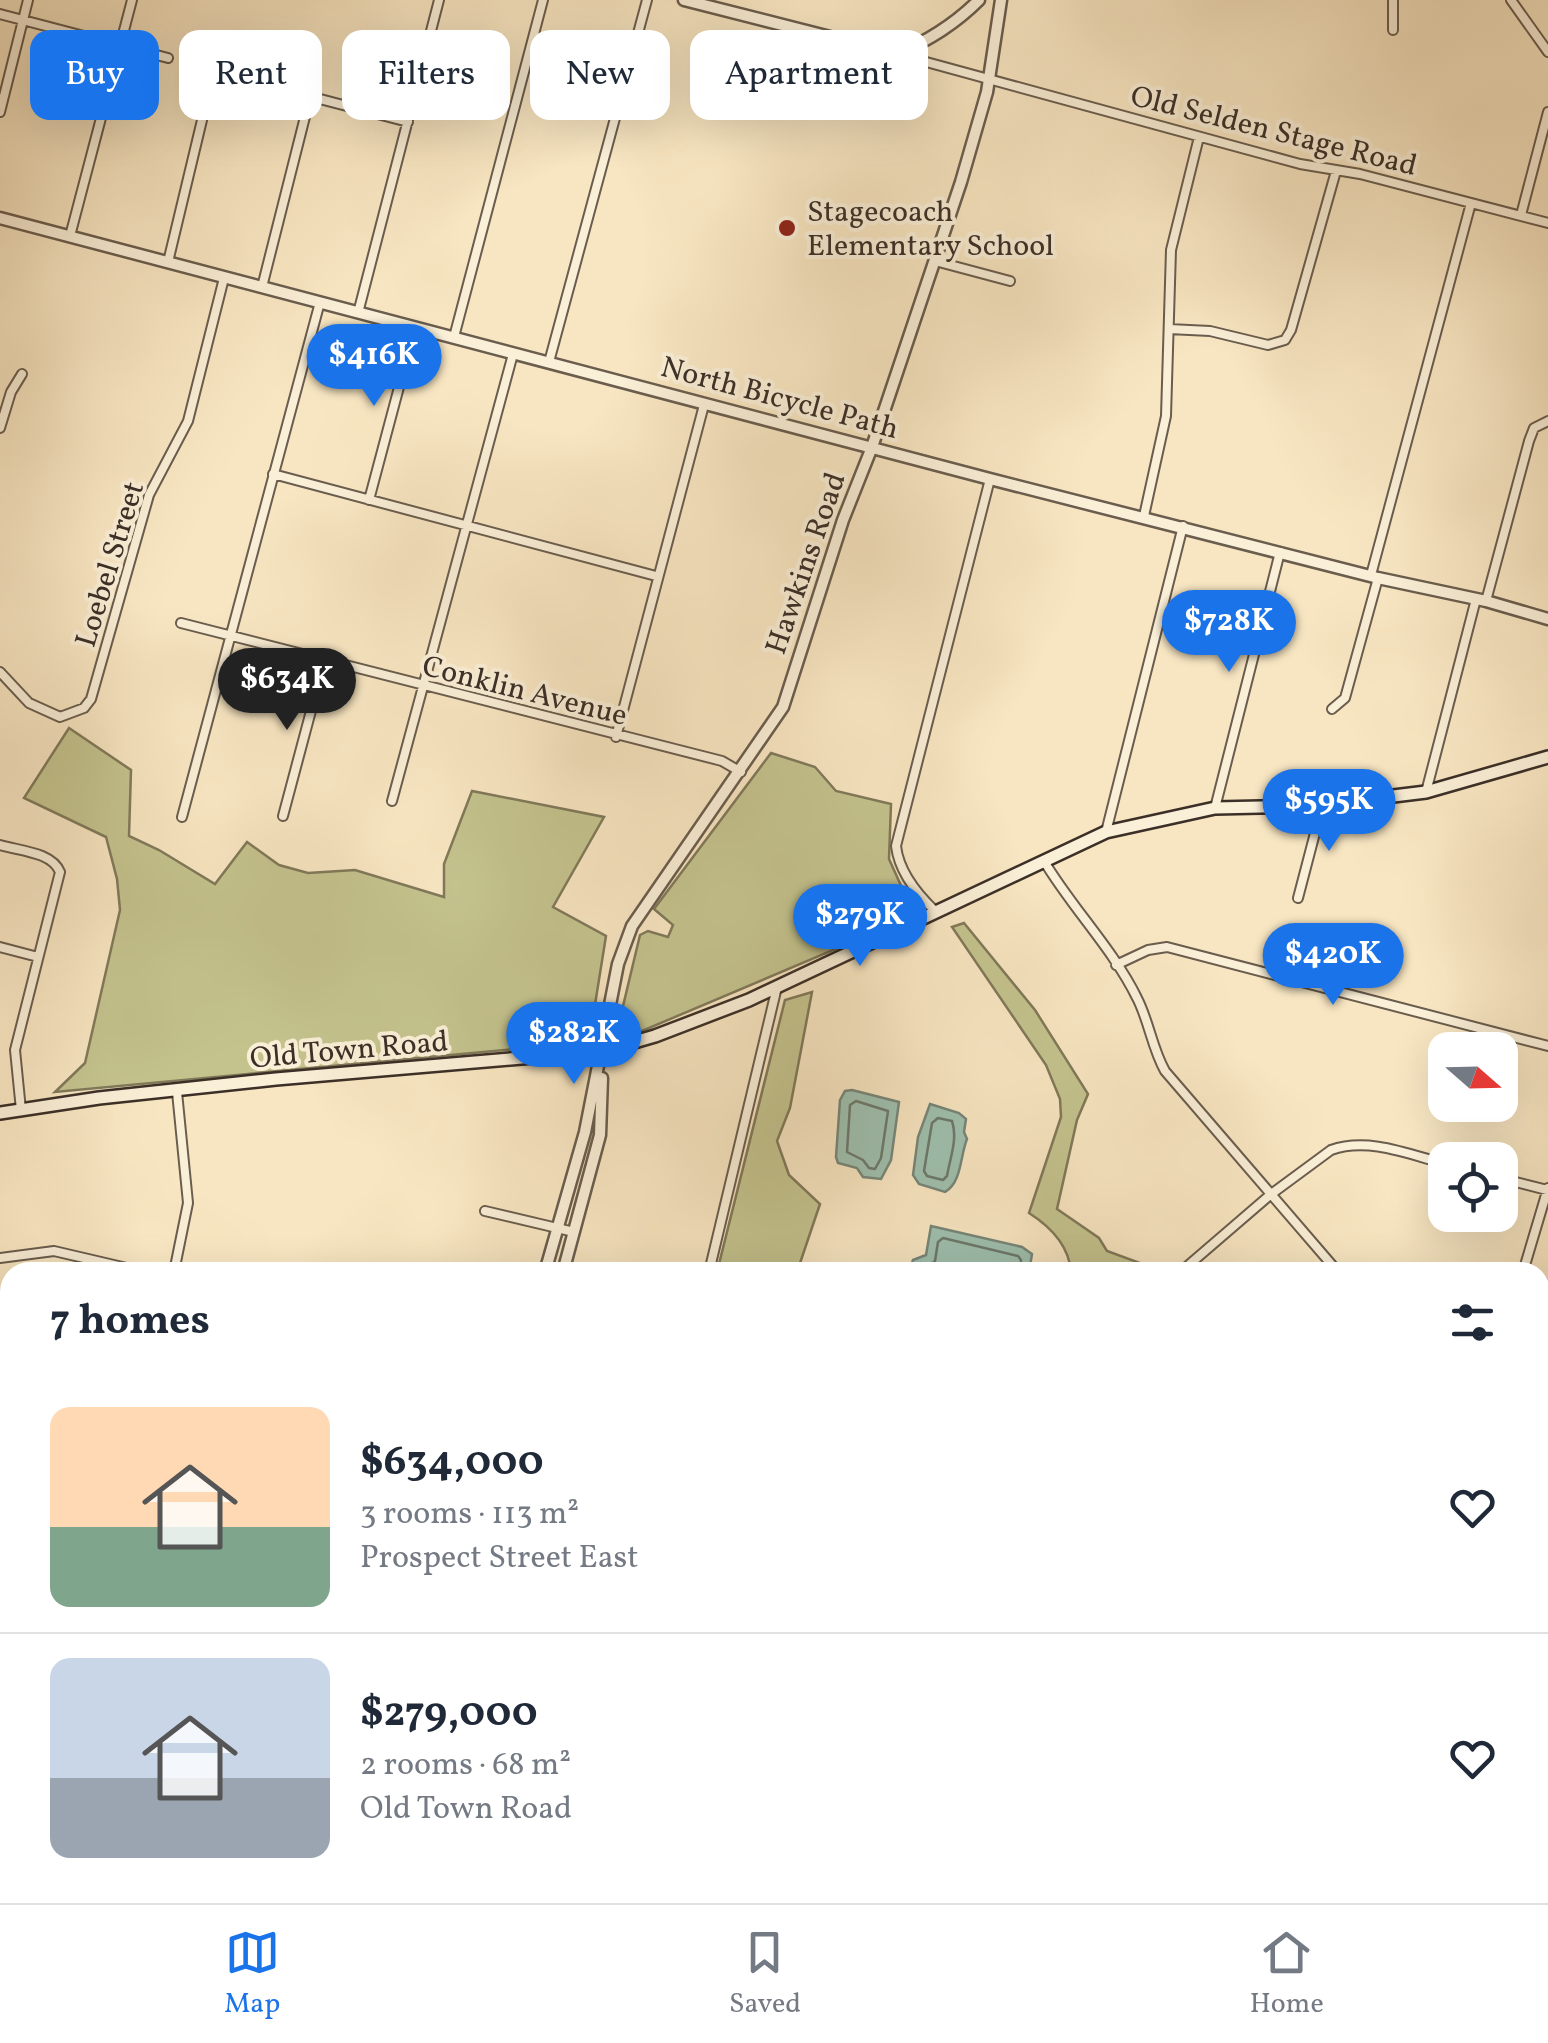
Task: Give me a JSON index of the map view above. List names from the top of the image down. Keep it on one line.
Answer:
{"streets":{"main road":["Old Town Road"],"street":["Old Selden Stage Road","North Bicycle Path","Hawkins Road","Loebel Street","Conklin Avenue"]},"crossings":[["Old Selden Stage Road","Hawkins Road"],["North Bicycle Path","Hawkins Road"],["North Bicycle Path","Loebel Street"],["Hawkins Road","Conklin Avenue"],["Hawkins Road","Old Town Road"]],"places":["Stagecoach Elementary School"],"north":"right","page":{"chip":["Buy","Rent","Filters","New","Apartment"],"price":["$416K","$728K","$634K","$595K","$279K","$420K","$282K"],"heading":"7 homes","list":[{"name":"$634,000","note":"3 rooms · 113 m² · Prospect Street East"},{"name":"$279,000","note":"2 rooms · 68 m² · Old Town Road"}],"tabs":["Map","Saved","Home"]}}
